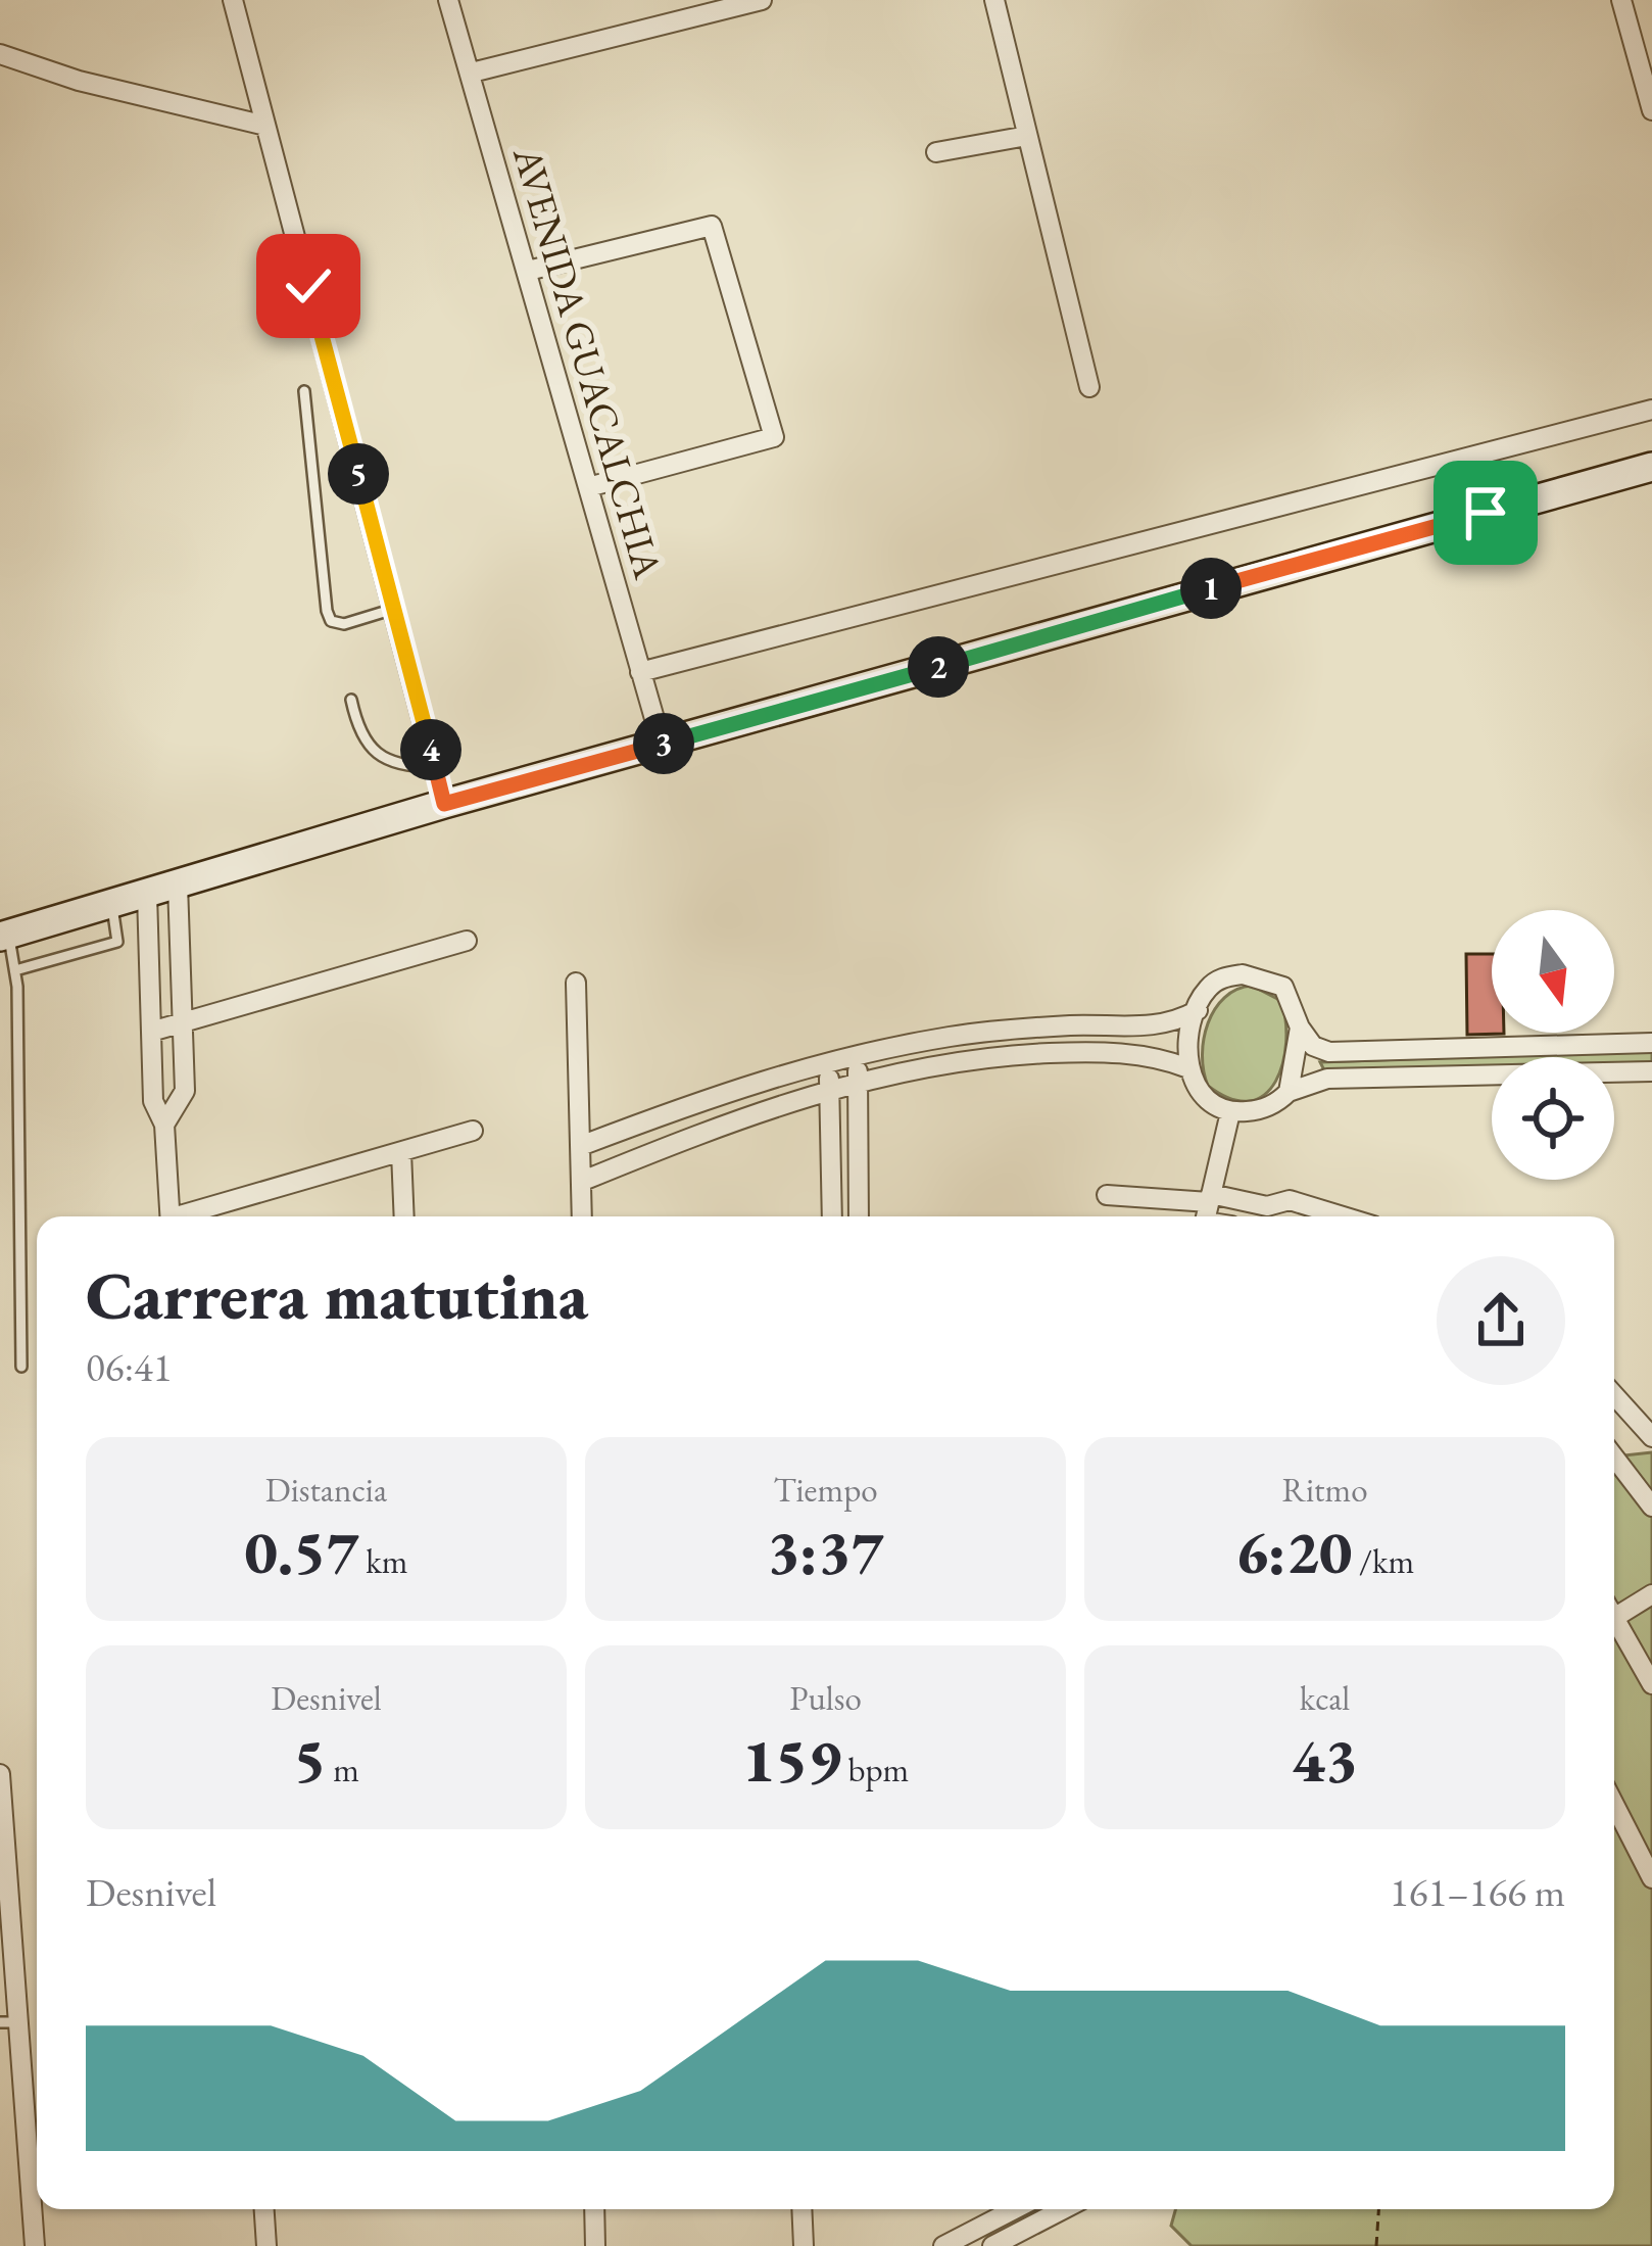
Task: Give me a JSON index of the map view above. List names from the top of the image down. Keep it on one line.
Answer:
{"streets":{"street":["AVENIDA GUACALCHIA"]},"north":"bottom","page":{"pins":["5","1","2","3","4"],"heading":["Carrera matutina","06:41"],"stats":[["Distancia","0.57 km"],["Tiempo","3:37"],["Ritmo","6:20 /km"],["Desnivel","5 m"],["Pulso","159 bpm"],["kcal","43"]],"chart":["Desnivel","161–166 m"]}}
